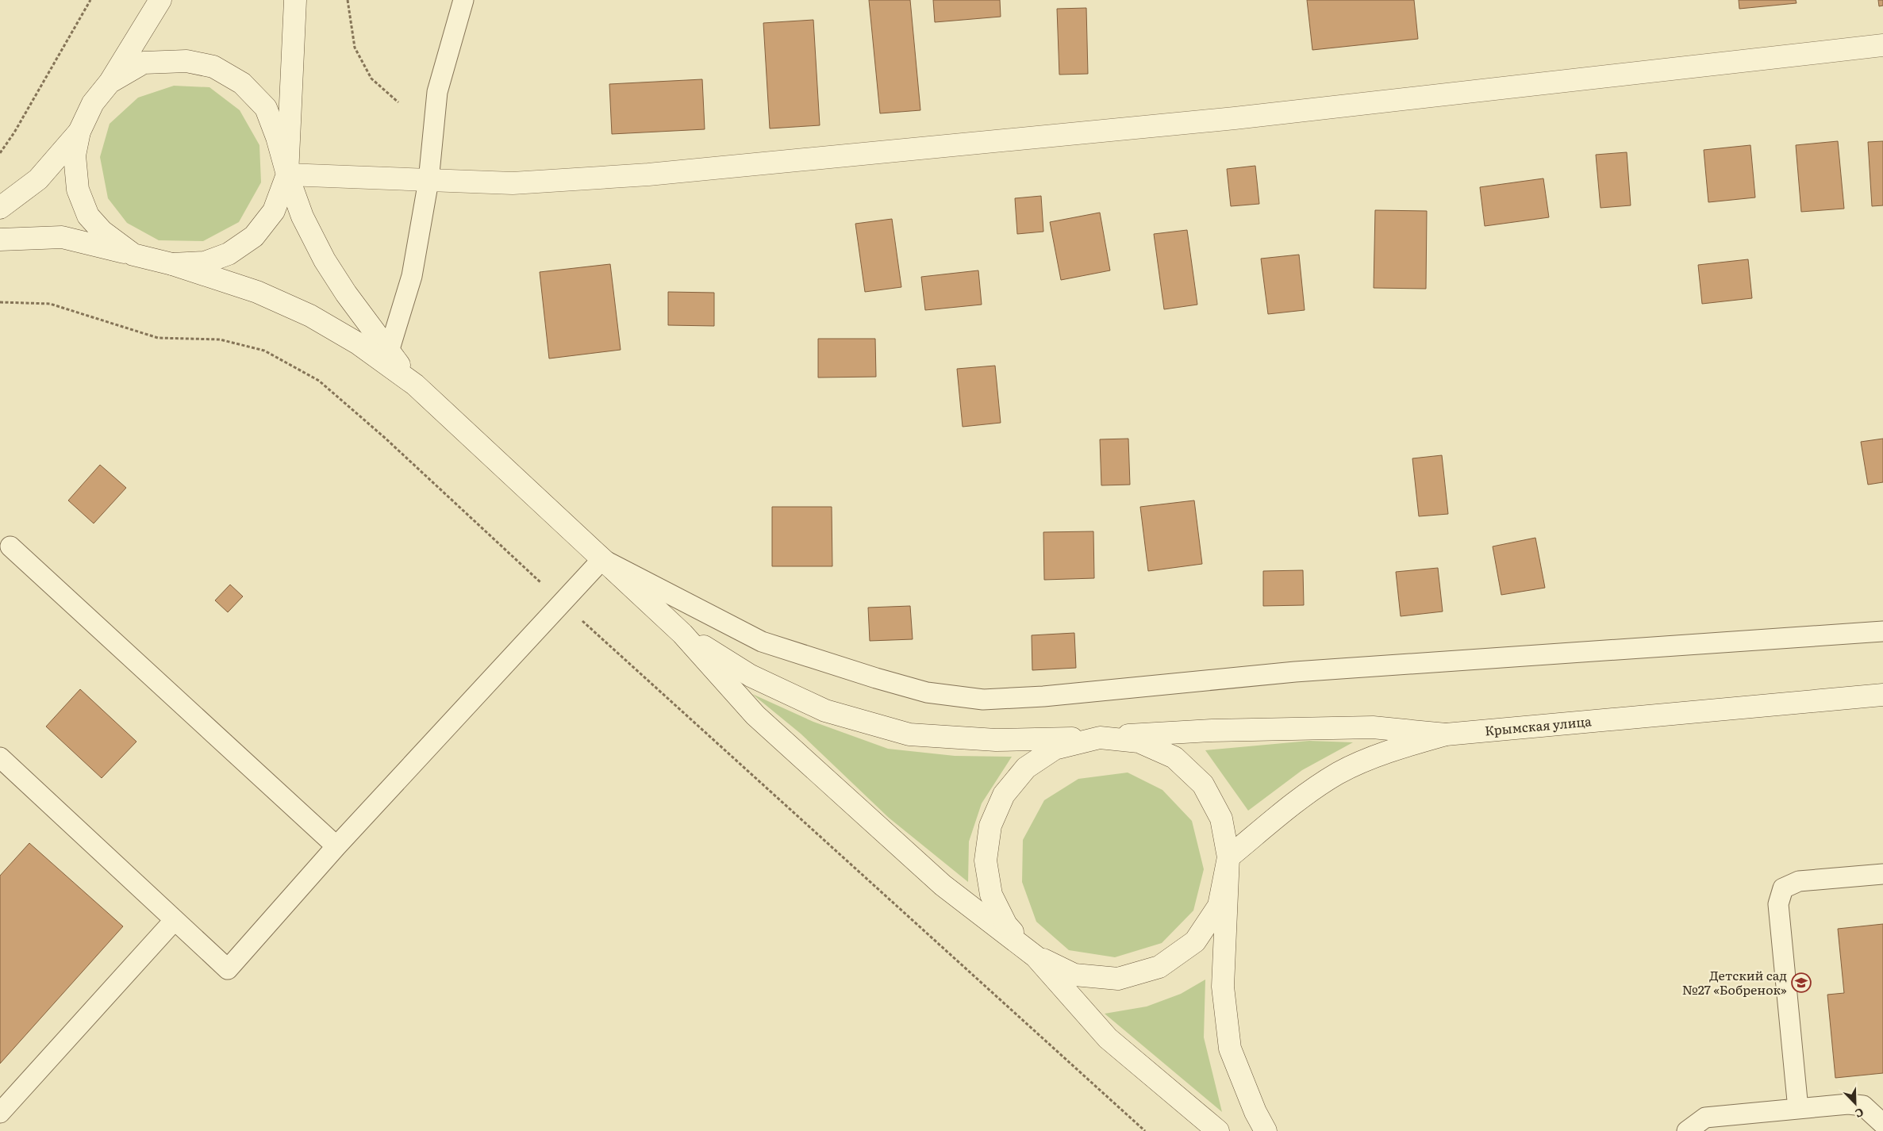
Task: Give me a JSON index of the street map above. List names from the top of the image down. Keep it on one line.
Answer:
{"streets":{"street":["Крымская улица"]},"places":{"school or university":["Детский сад №27 «Бобренок»"]},"north":"bottom right"}
